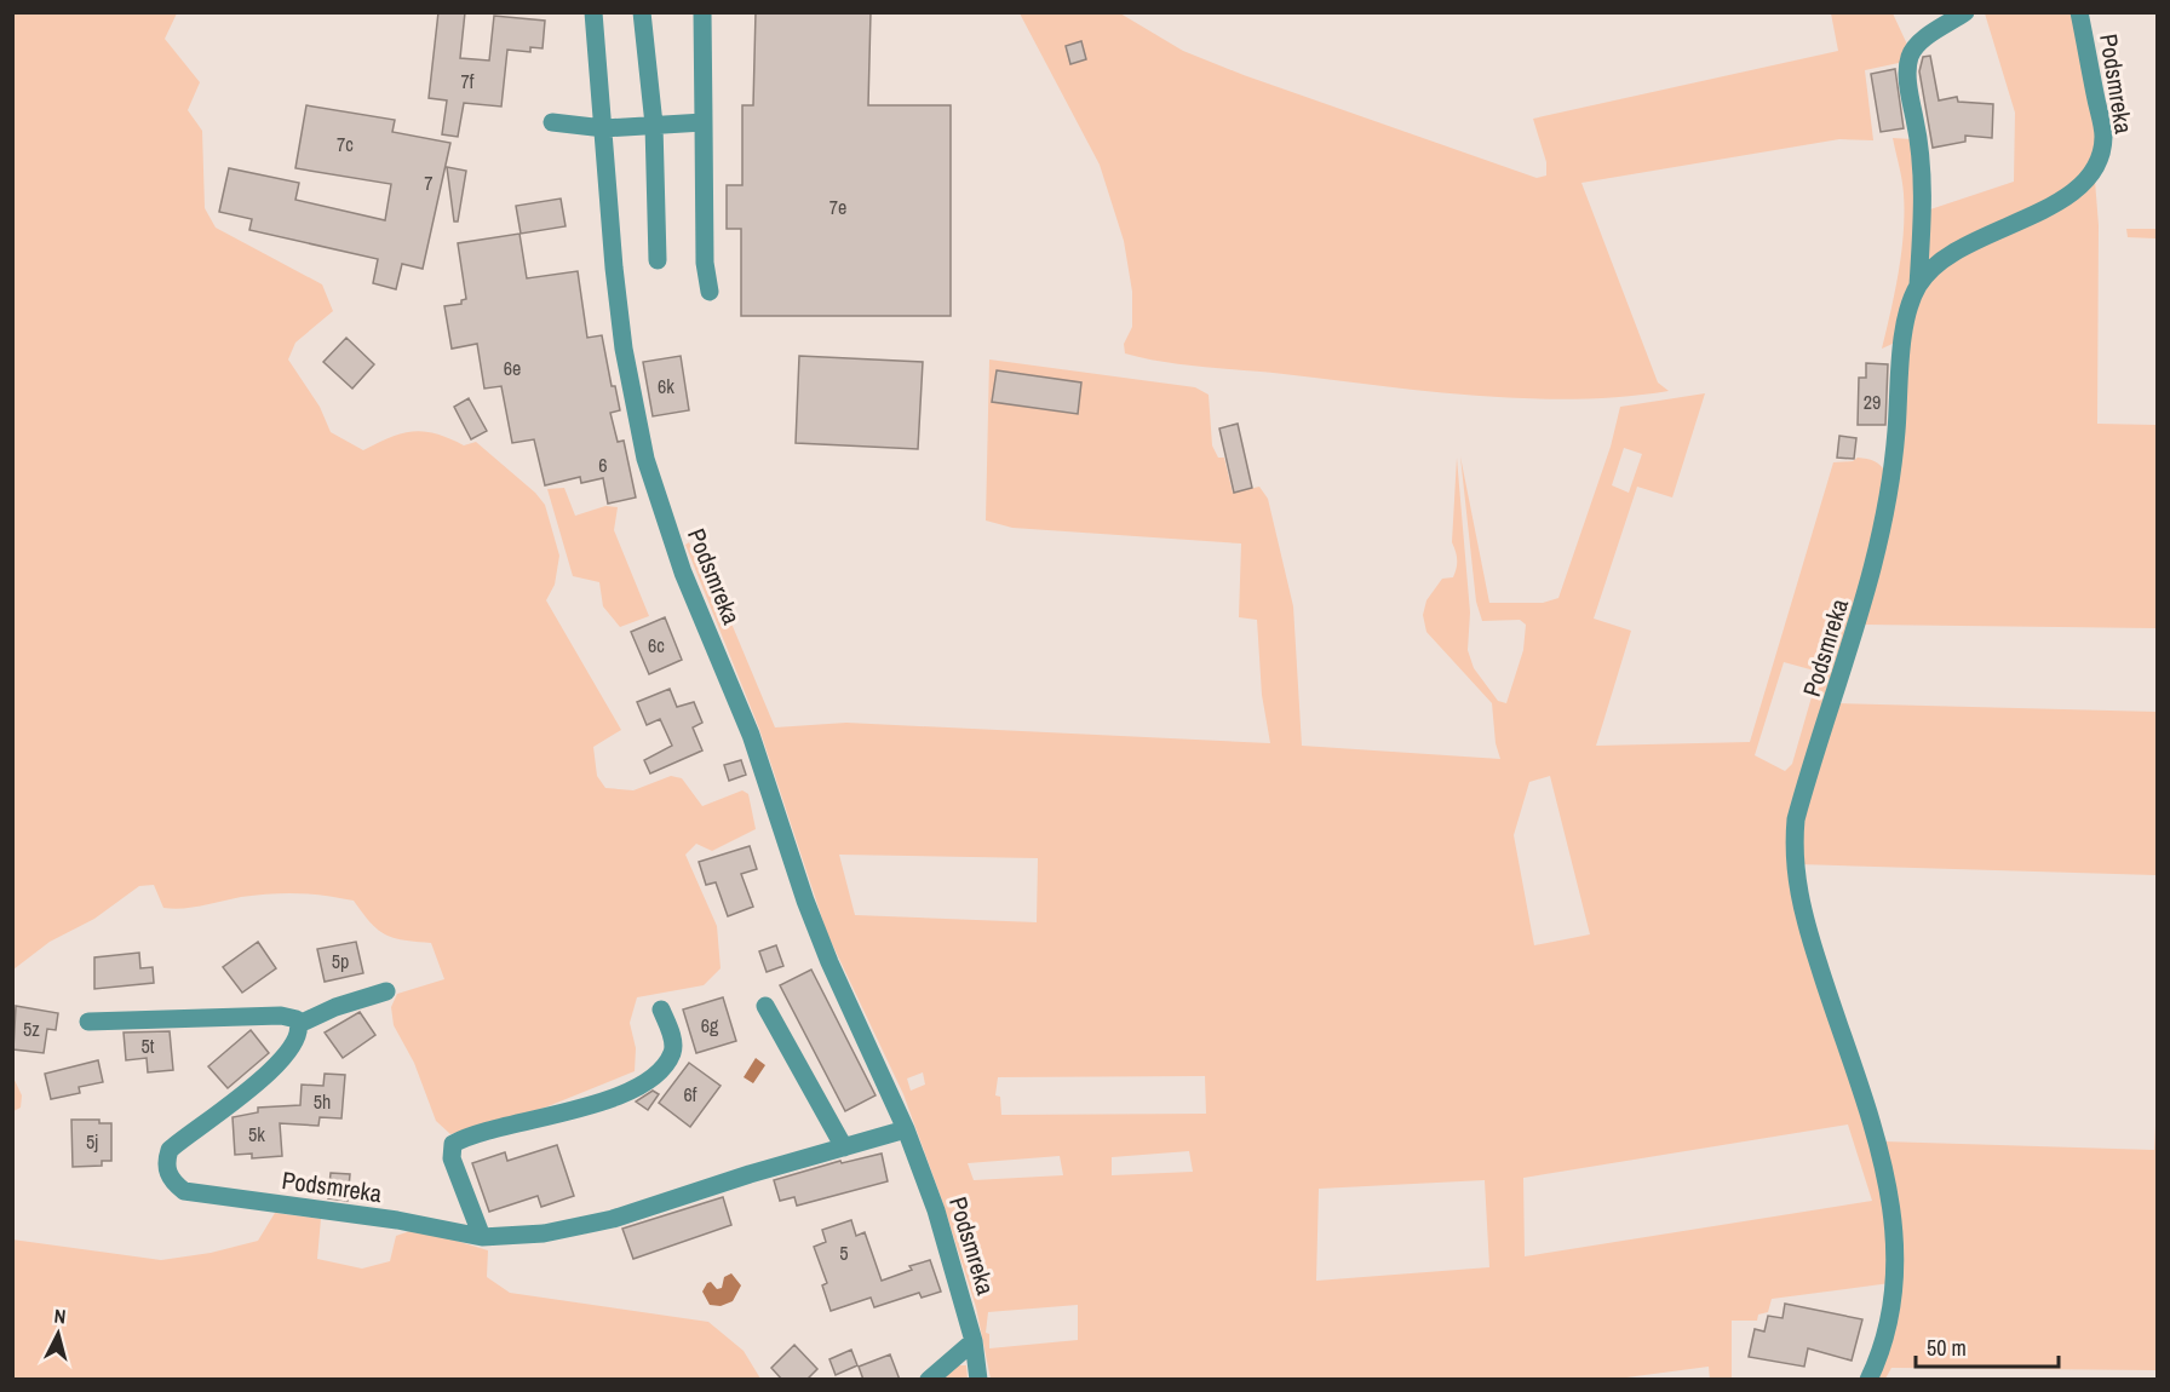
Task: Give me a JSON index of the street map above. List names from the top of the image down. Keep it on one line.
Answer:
{"streets":{"street":["Podsmreka"]},"house_numbers":["7f","7c","7","7e","6e","6k","29","6","6c","5p","6g","5z","5t","6f","5h","5k","5j","5"],"scale_bar":"50 m","north":"top"}
